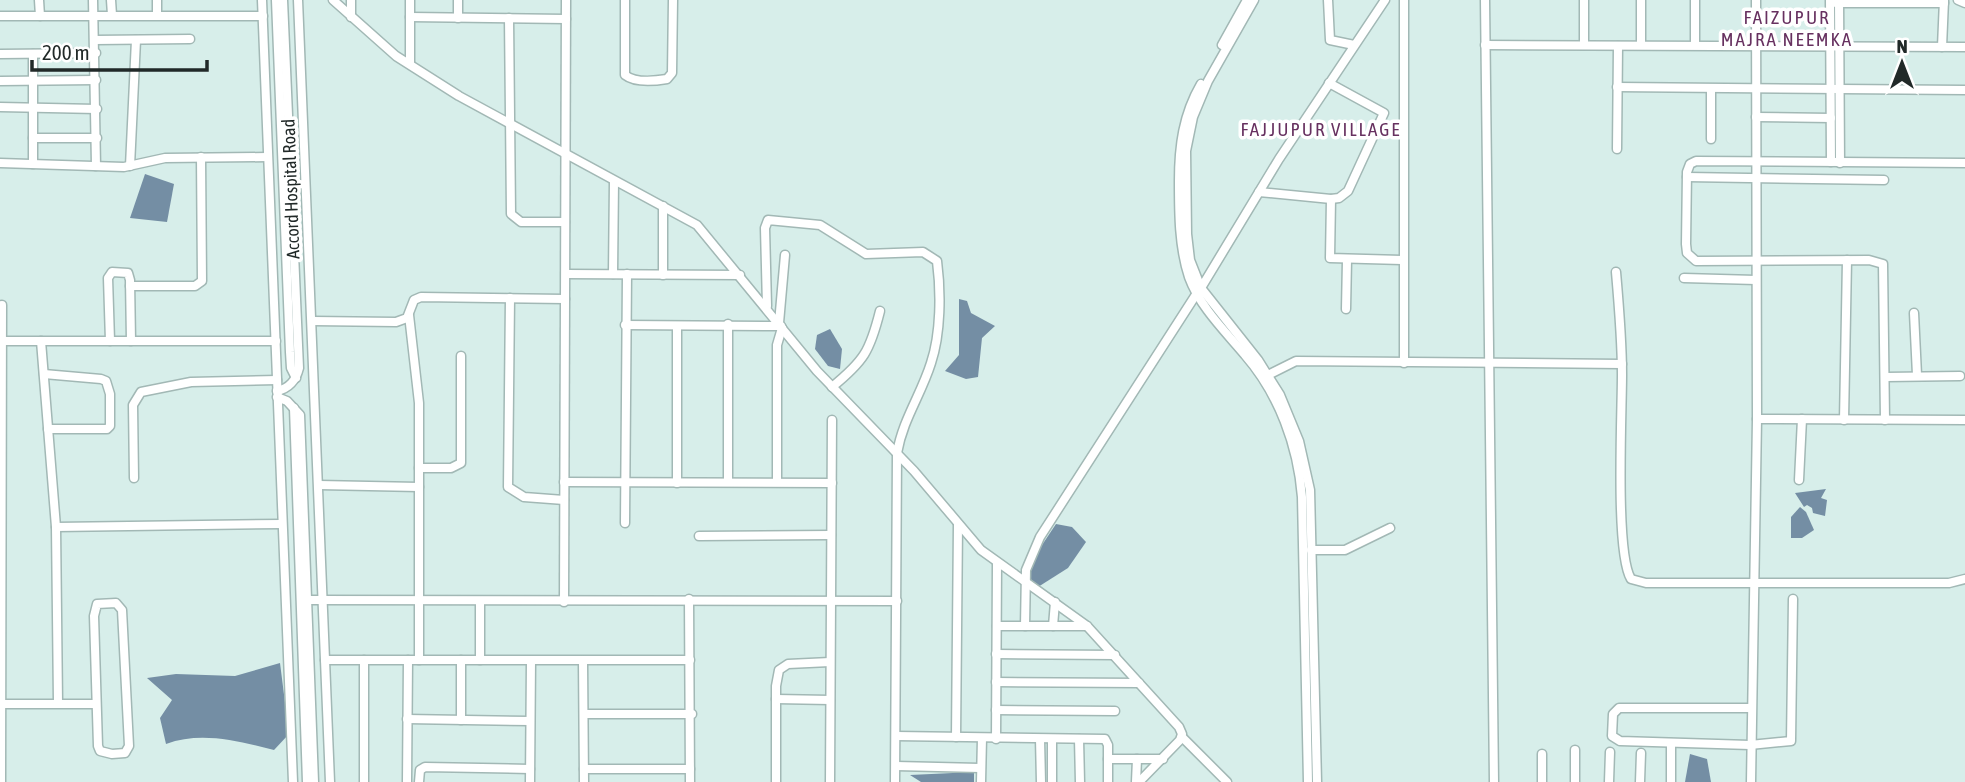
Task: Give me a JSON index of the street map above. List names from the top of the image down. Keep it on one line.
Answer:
{"streets":{"street":["Accord Hospital Road"]},"districts":["FAIZUPUR MAJRA NEEMKA","FAJJUPUR VILLAGE"],"scale_bar":"200 m","north":"top"}
